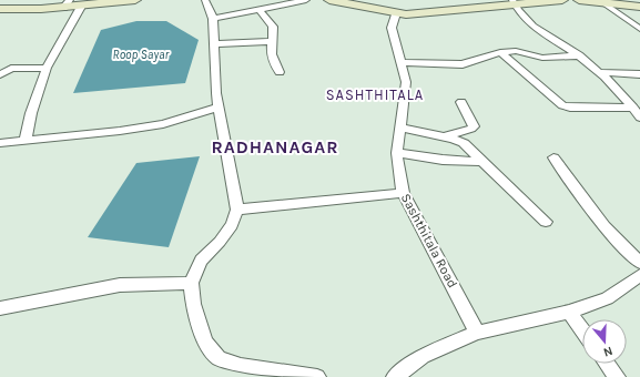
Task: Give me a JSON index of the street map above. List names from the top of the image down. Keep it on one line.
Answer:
{"streets":{"street":["Sashthitala Road"]},"districts":["SASHTHITALA","RADHANAGAR"],"water":["Roop Sayar"],"north":"bottom"}
